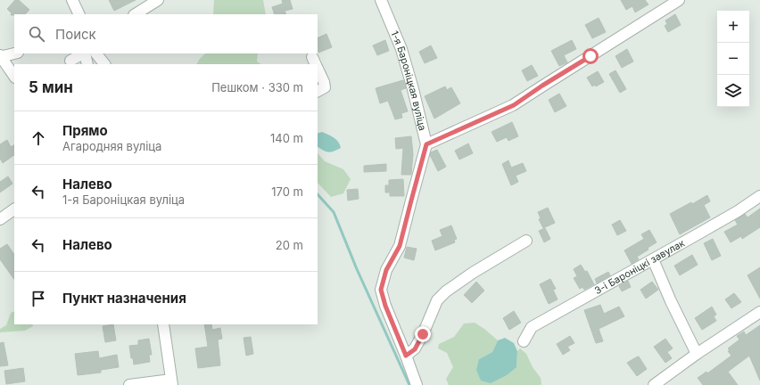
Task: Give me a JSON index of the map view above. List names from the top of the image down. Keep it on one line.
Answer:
{"streets":{"street":["1-я Бароніцкая вуліца","3-і Бароніцкі завулак"]},"page":{"map_buttons":["+","−"],"search":"Поиск","heading":["5 мин","Пешком · 330 m"],"list":[["Прямо","Агародняя вуліца","140 m"],["Налево","1-я Бароніцкая вуліца","170 m"],["Налево","20 m"],"Пункт назначения"]}}
